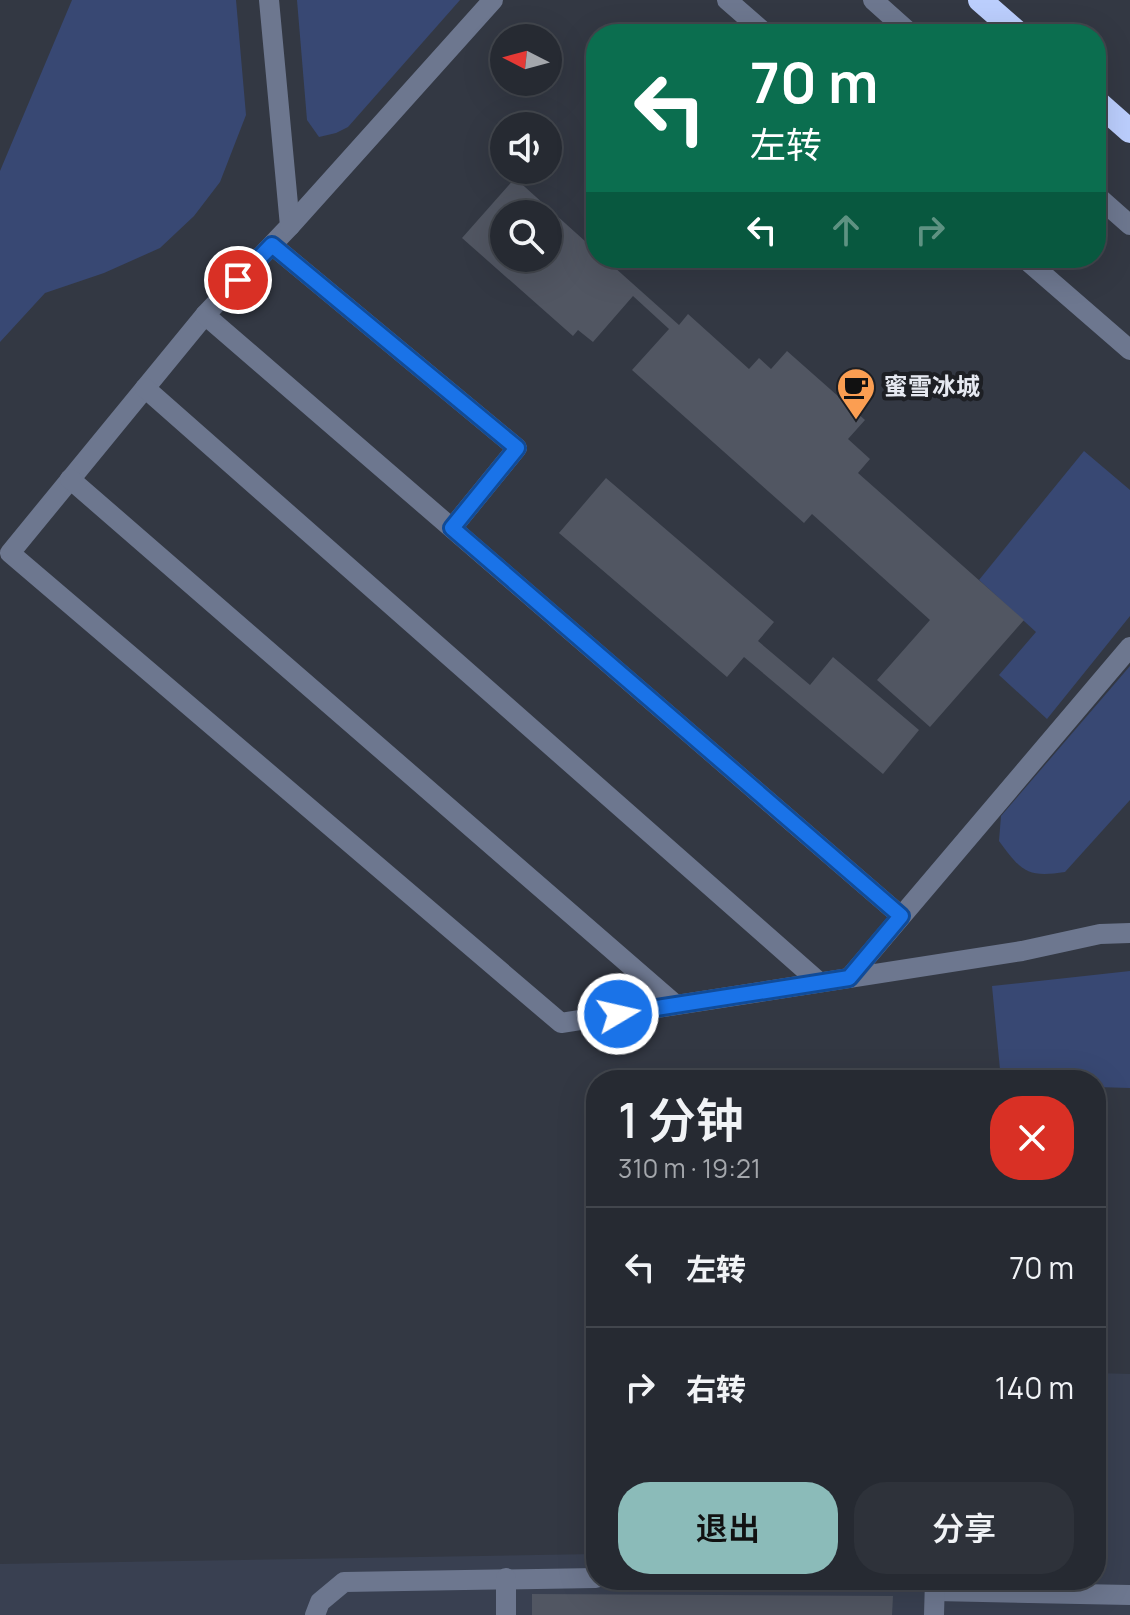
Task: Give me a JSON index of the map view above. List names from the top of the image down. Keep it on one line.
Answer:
{"places":{"cafe":["蜜雪冰城"]},"north":"left","page":{"turn":["70 m","左转"],"heading":["1 分钟","310 m · 19:21"],"list":[{"name":"左转","value":"70 m"},{"name":"右转","value":"140 m"}],"buttons":["退出","分享"]}}
